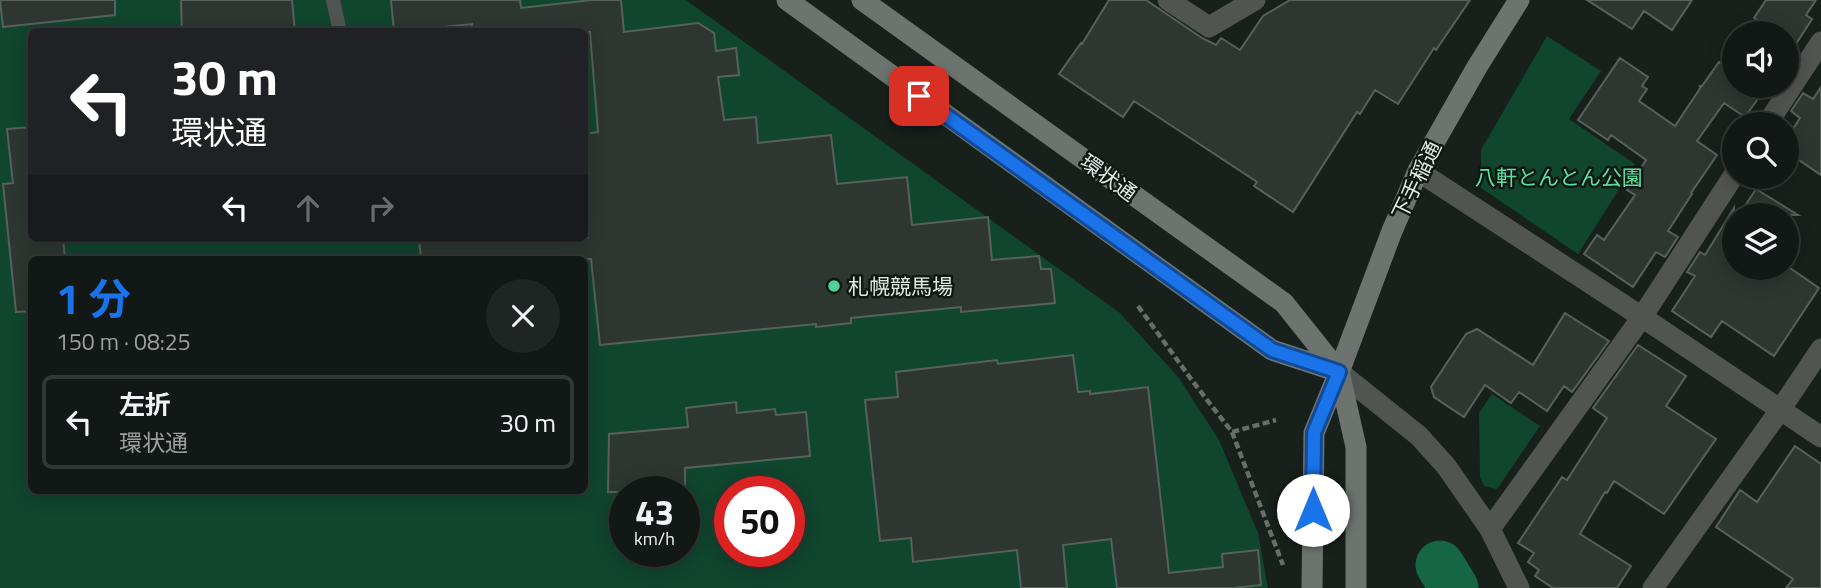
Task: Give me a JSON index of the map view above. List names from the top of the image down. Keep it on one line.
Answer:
{"streets":{"street":["環状通","下手稲通"]},"crossings":[["環状通","下手稲通"]],"parks":["八軒とんとん公園"],"places":["札幌競馬場"],"page":{"turn":["30 m","環状通"],"heading":["1 分","150 m · 08:25"],"list":[{"name":"左折","note":"環状通","value":"30 m"}],"speed":"43 km/h","limit":"50"}}
